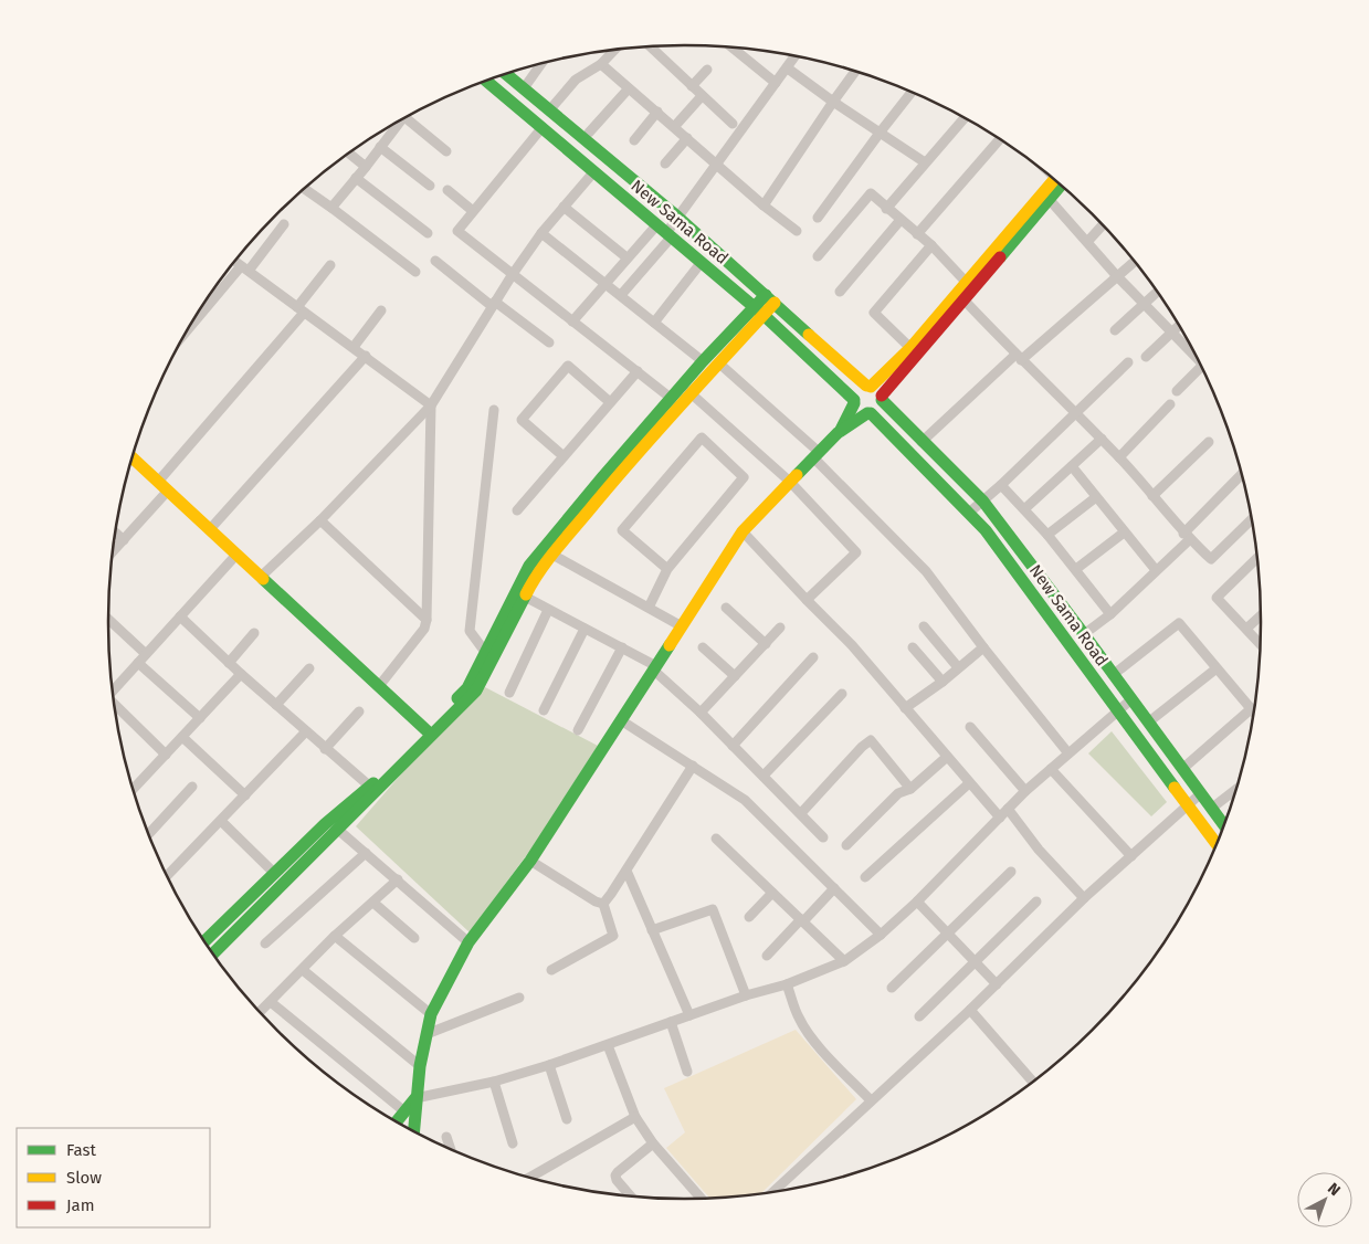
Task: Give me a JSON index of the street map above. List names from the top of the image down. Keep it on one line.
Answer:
{"streets":{"street":["New Sama Road"]},"legend":["Fast","Slow","Jam"],"north":"top right"}
